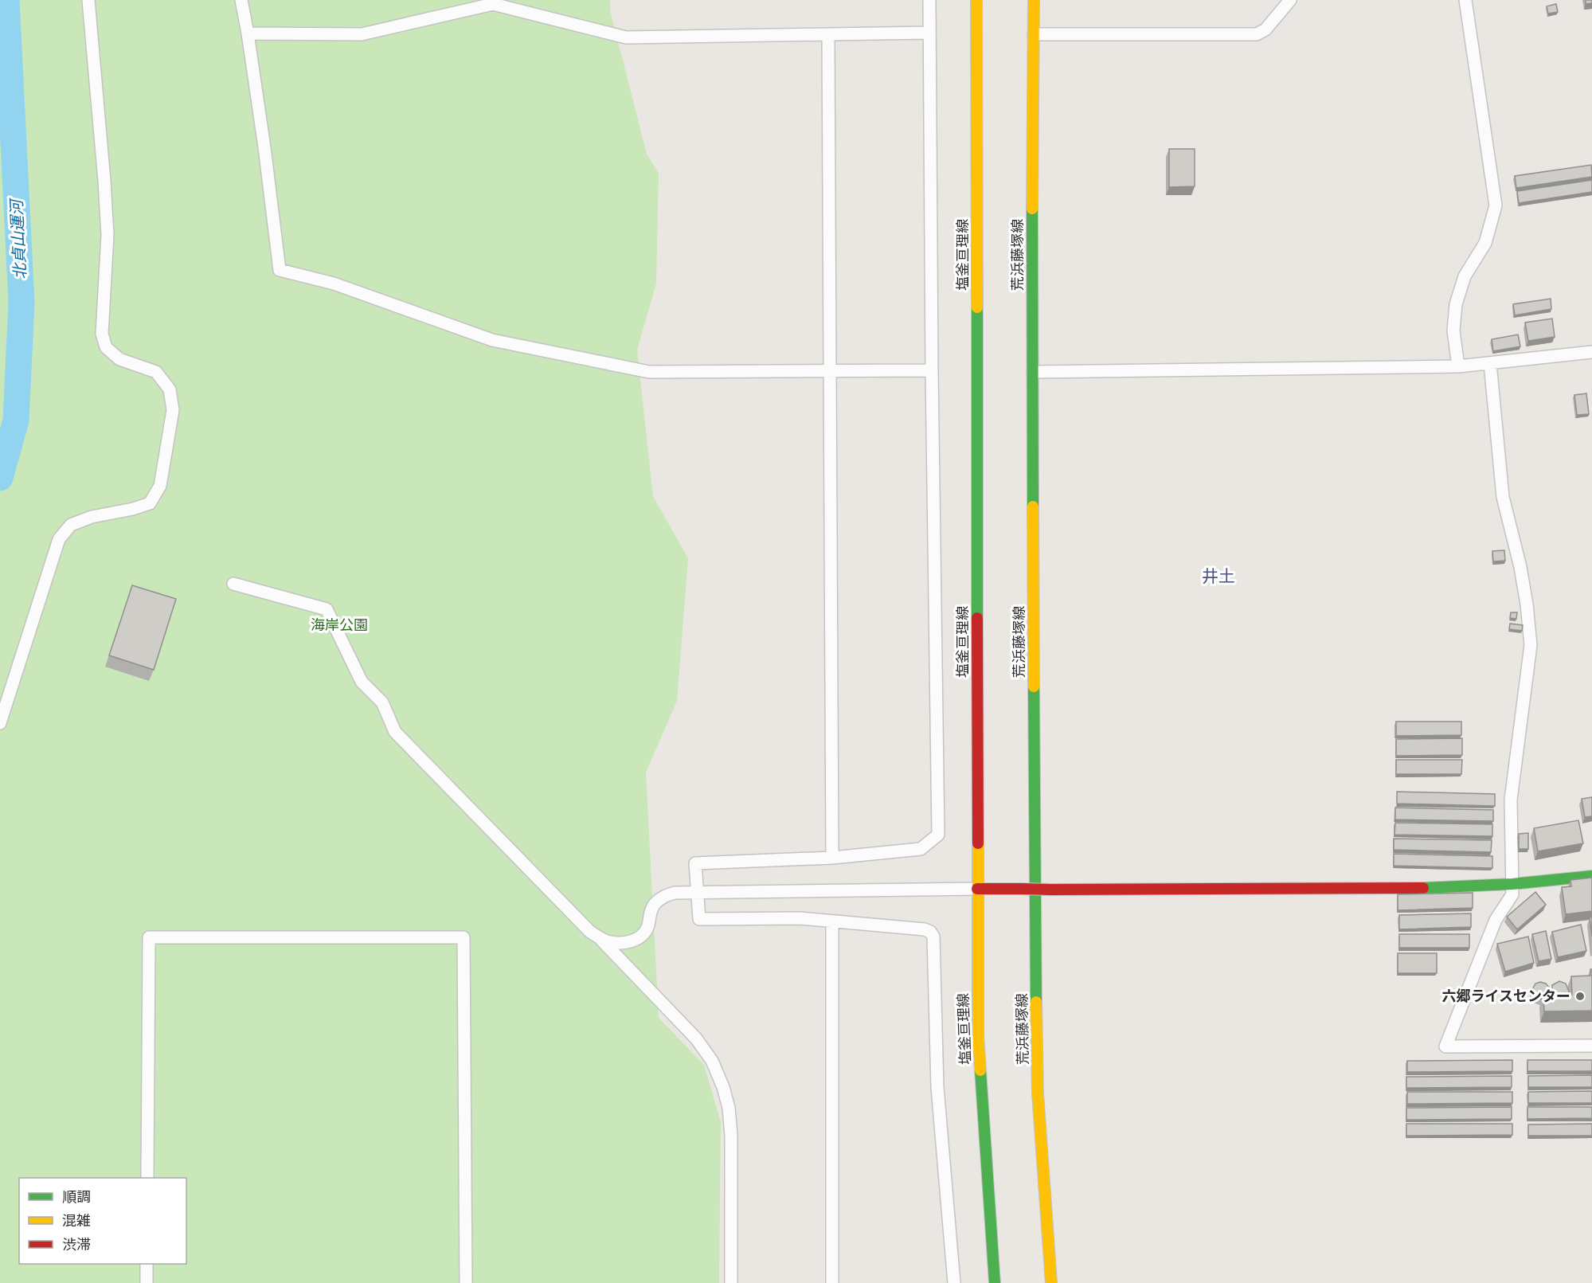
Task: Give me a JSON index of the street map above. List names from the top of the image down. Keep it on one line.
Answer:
{"streets":{"street":["塩釜亘理線","荒浜藤塚線"]},"districts":["井土"],"water":["北貞山運河"],"parks":["海岸公園"],"places":["六郷ライスセンター"],"legend":["順調","混雑","渋滞"]}
